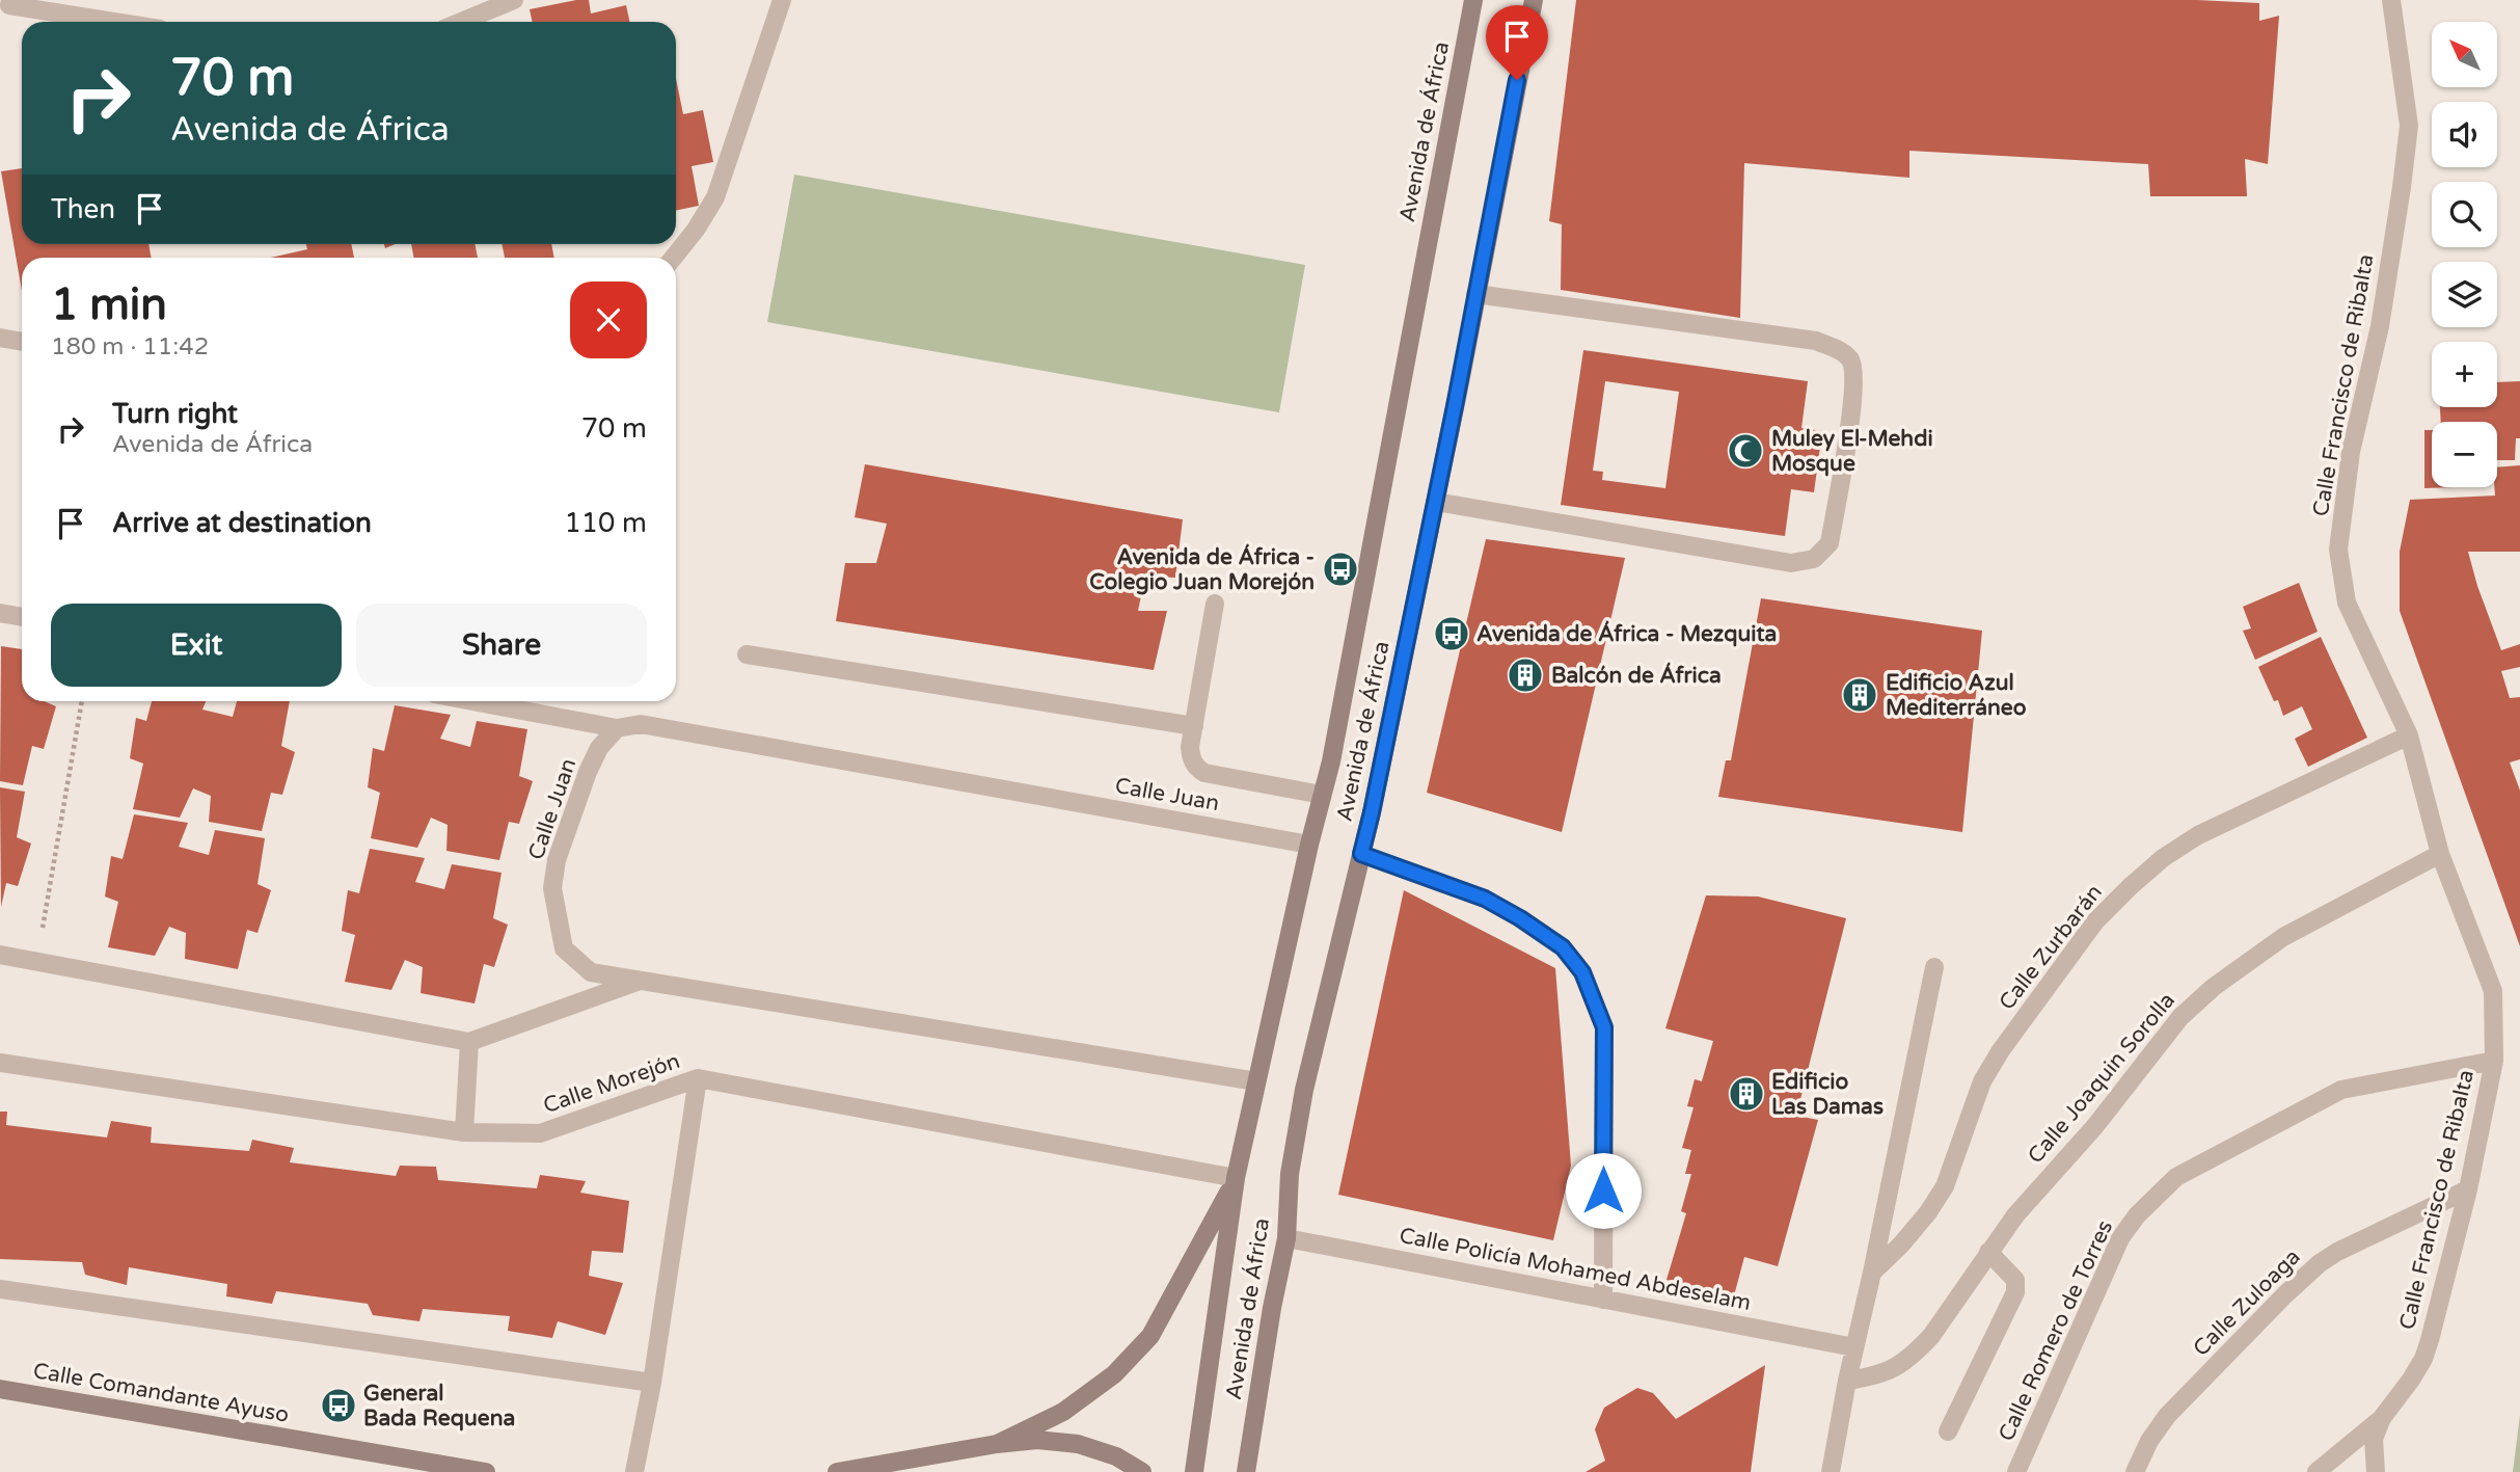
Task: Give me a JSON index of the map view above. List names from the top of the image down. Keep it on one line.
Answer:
{"streets":{"main road":["Avenida de África","Calle Comandante Ayuso"],"street":["Calle Francisco de Ribalta","Calle Juan","Calle Zurbarán","Calle Joaquin Sorolla","Calle Morejón","Calle Policía Mohamed Abdeselam","Calle Zuloaga","Calle Romero de Torres"]},"crossings":[["Avenida de África","Calle Juan"],["Avenida de África","Calle Morejón"],["Avenida de África","Calle Policía Mohamed Abdeselam"],["Calle Francisco de Ribalta","Calle Zurbarán"],["Calle Francisco de Ribalta","Calle Joaquin Sorolla"],["Calle Francisco de Ribalta","Calle Zuloaga"],["Calle Francisco de Ribalta","Calle Romero de Torres"]],"places":{"mosque":["Muley El-Mehdi Mosque"],"bus stop":["Avenida de África - Colegio Juan Morejón","Avenida de África - Mezquita","General Bada Requena"],"building":["Balcón de África","Edificio Azul Mediterráneo","Edificio Las Damas"]},"north":"top left","page":{"map_buttons":["+","−"],"turn":["70 m","Avenida de África"],"then":"Then","heading":["1 min","180 m · 11:42"],"list":[{"name":"Turn right","note":"Avenida de África","value":"70 m"},{"name":"Arrive at destination","value":"110 m"}],"buttons":["Exit","Share"]}}
